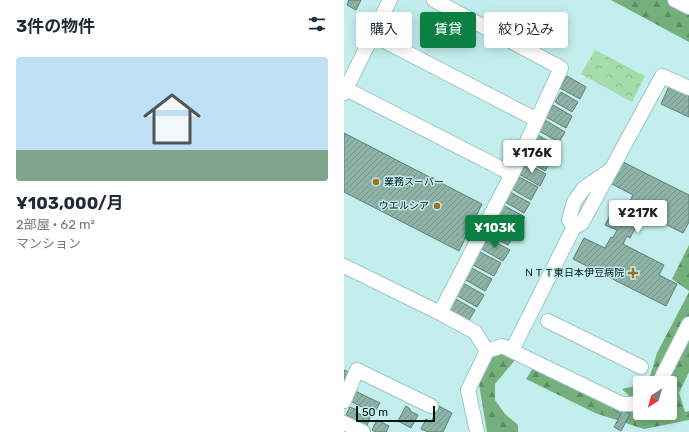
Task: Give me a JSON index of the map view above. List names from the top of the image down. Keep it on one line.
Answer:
{"places":{"other":["業務スーパー","ウエルシア"],"health":["ＮＴＴ東日本伊豆病院"]},"scale_bar":"50 m","north":"bottom left","page":{"heading":"3件の物件","chip":["購入","賃貸","絞り込み"],"list":[{"name":"¥103,000/月","note":"2部屋 · 62 m² · マンション"}],"price":["¥176K","¥217K","¥103K"],"scale":"50 m"}}
